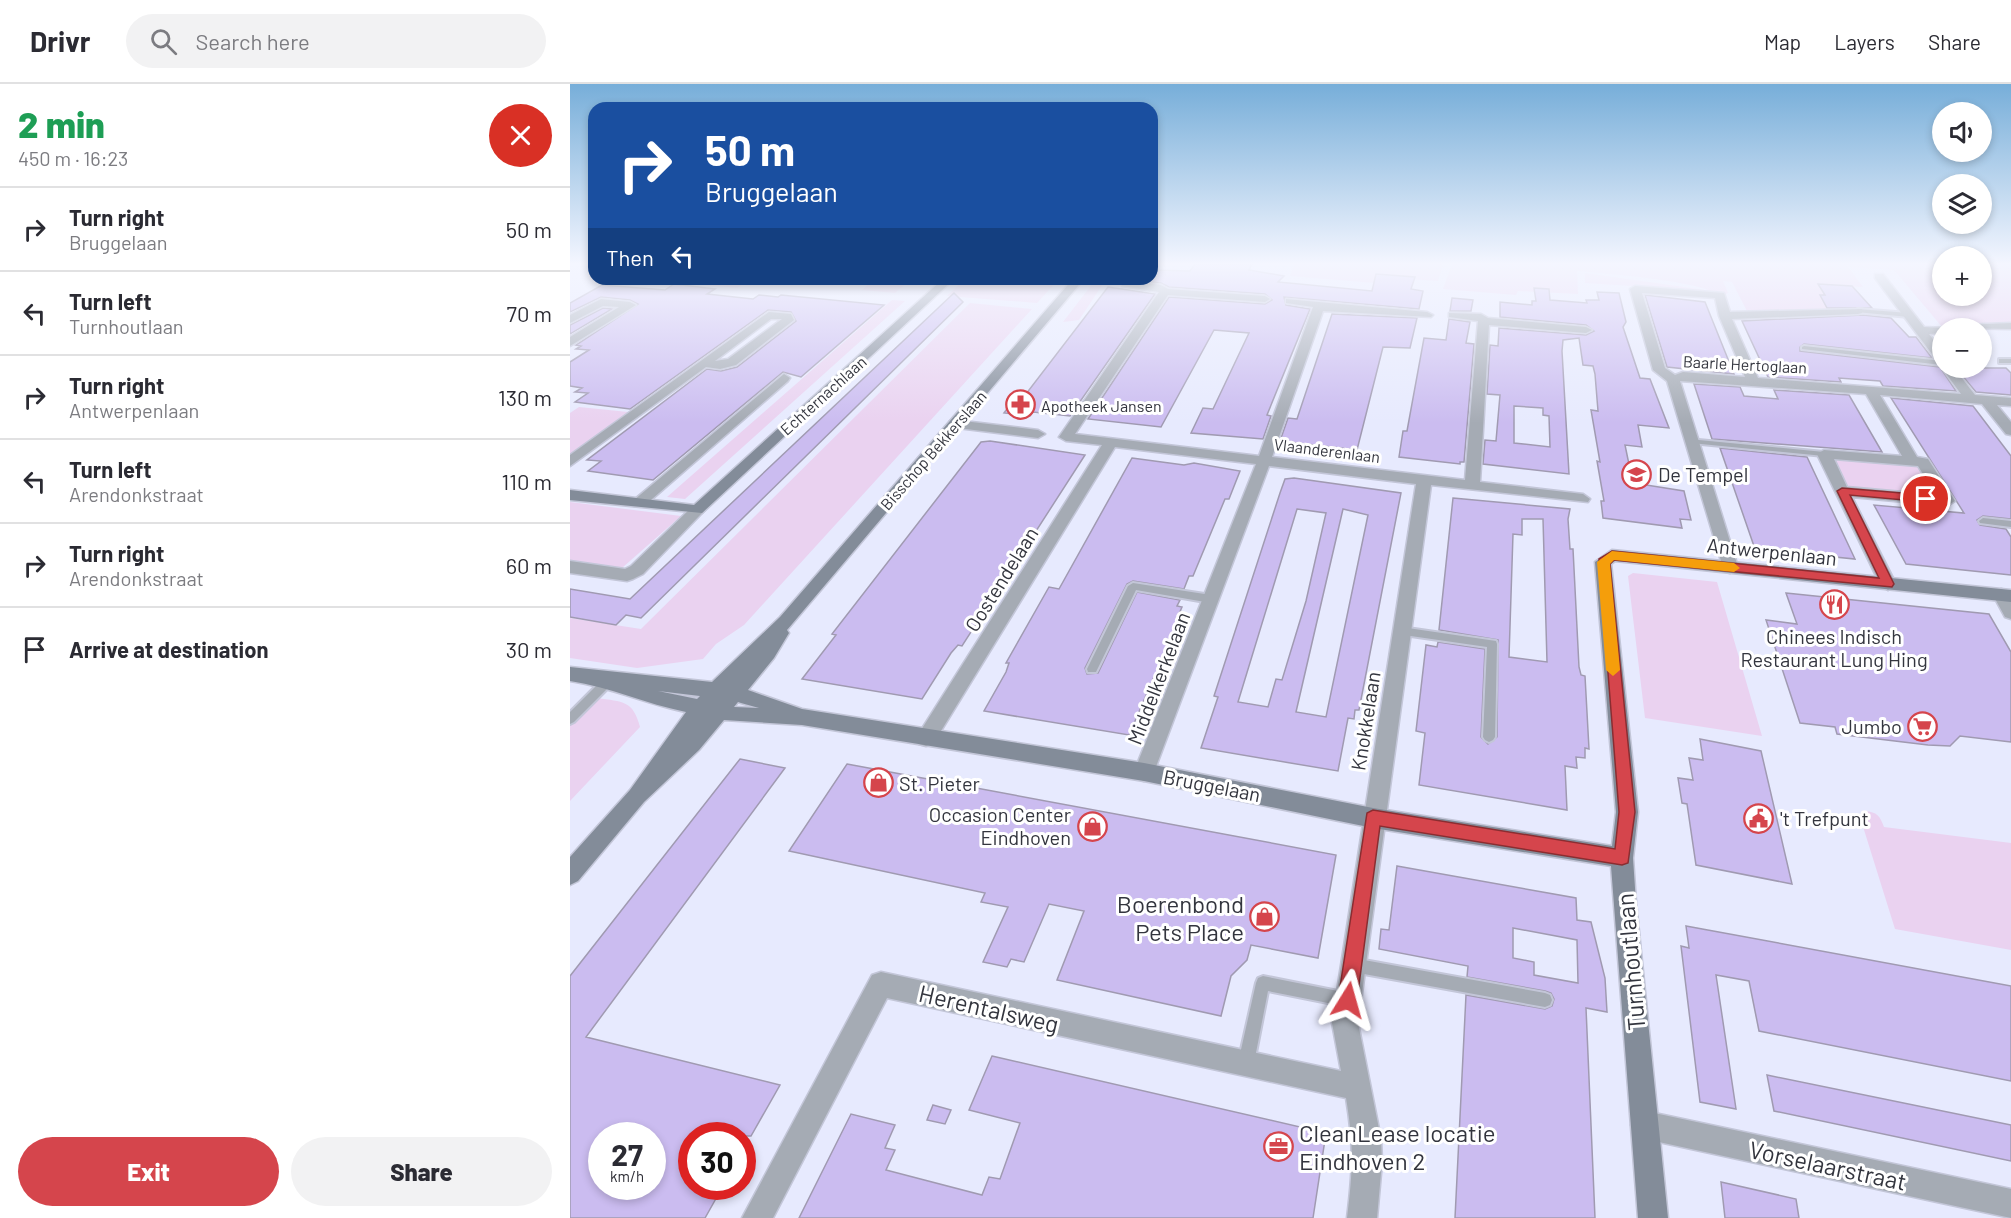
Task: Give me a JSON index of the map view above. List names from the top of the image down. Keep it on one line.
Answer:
{"streets":{"street":["Baarle Hertoglaan","Echternachlaan","Bisschop Bekkerslaan","Vlaanderenlaan","Antwerpenlaan","Oostendelaan","Middelkerkelaan","Knokkelaan","Bruggelaan","Turnhoutlaan","Herentalsweg","Vorselaarstraat"]},"crossings":[["Baarle Hertoglaan","Antwerpenlaan"],["Bisschop Bekkerslaan","Bruggelaan"],["Vlaanderenlaan","Oostendelaan"],["Vlaanderenlaan","Middelkerkelaan"],["Vlaanderenlaan","Knokkelaan"],["Antwerpenlaan","Turnhoutlaan"],["Oostendelaan","Bruggelaan"],["Middelkerkelaan","Bruggelaan"],["Knokkelaan","Bruggelaan"],["Knokkelaan","Herentalsweg"],["Bruggelaan","Turnhoutlaan"],["Turnhoutlaan","Vorselaarstraat"]],"places":{"pharmacy":["Apotheek Jansen"],"school or university":["De Tempel"],"restaurant":["Chinees Indisch Restaurant Lung Hing"],"supermarket":["Jumbo"],"shop":["St. Pieter","Occasion Center Eindhoven","Boerenbond Pets Place"],"public building":["'t Trefpunt"],"office":["CleanLease locatie Eindhoven 2"]},"page":{"header":"Drivr","search":"Search here","nav":["Map","Layers","Share"],"heading":["2 min","450 m · 16:23"],"map_buttons":["+","−"],"turn":["50 m","Bruggelaan"],"list":[{"name":"Turn right","note":"Bruggelaan","value":"50 m"},{"name":"Turn left","note":"Turnhoutlaan","value":"70 m"},{"name":"Turn right","note":"Antwerpenlaan","value":"130 m"},{"name":"Turn left","note":"Arendonkstraat","value":"110 m"},{"name":"Turn right","note":"Arendonkstraat","value":"60 m"},{"name":"Arrive at destination","value":"30 m"}],"then":"Then","speed":"27 km/h","limit":"30","buttons":["Exit","Share"]}}
